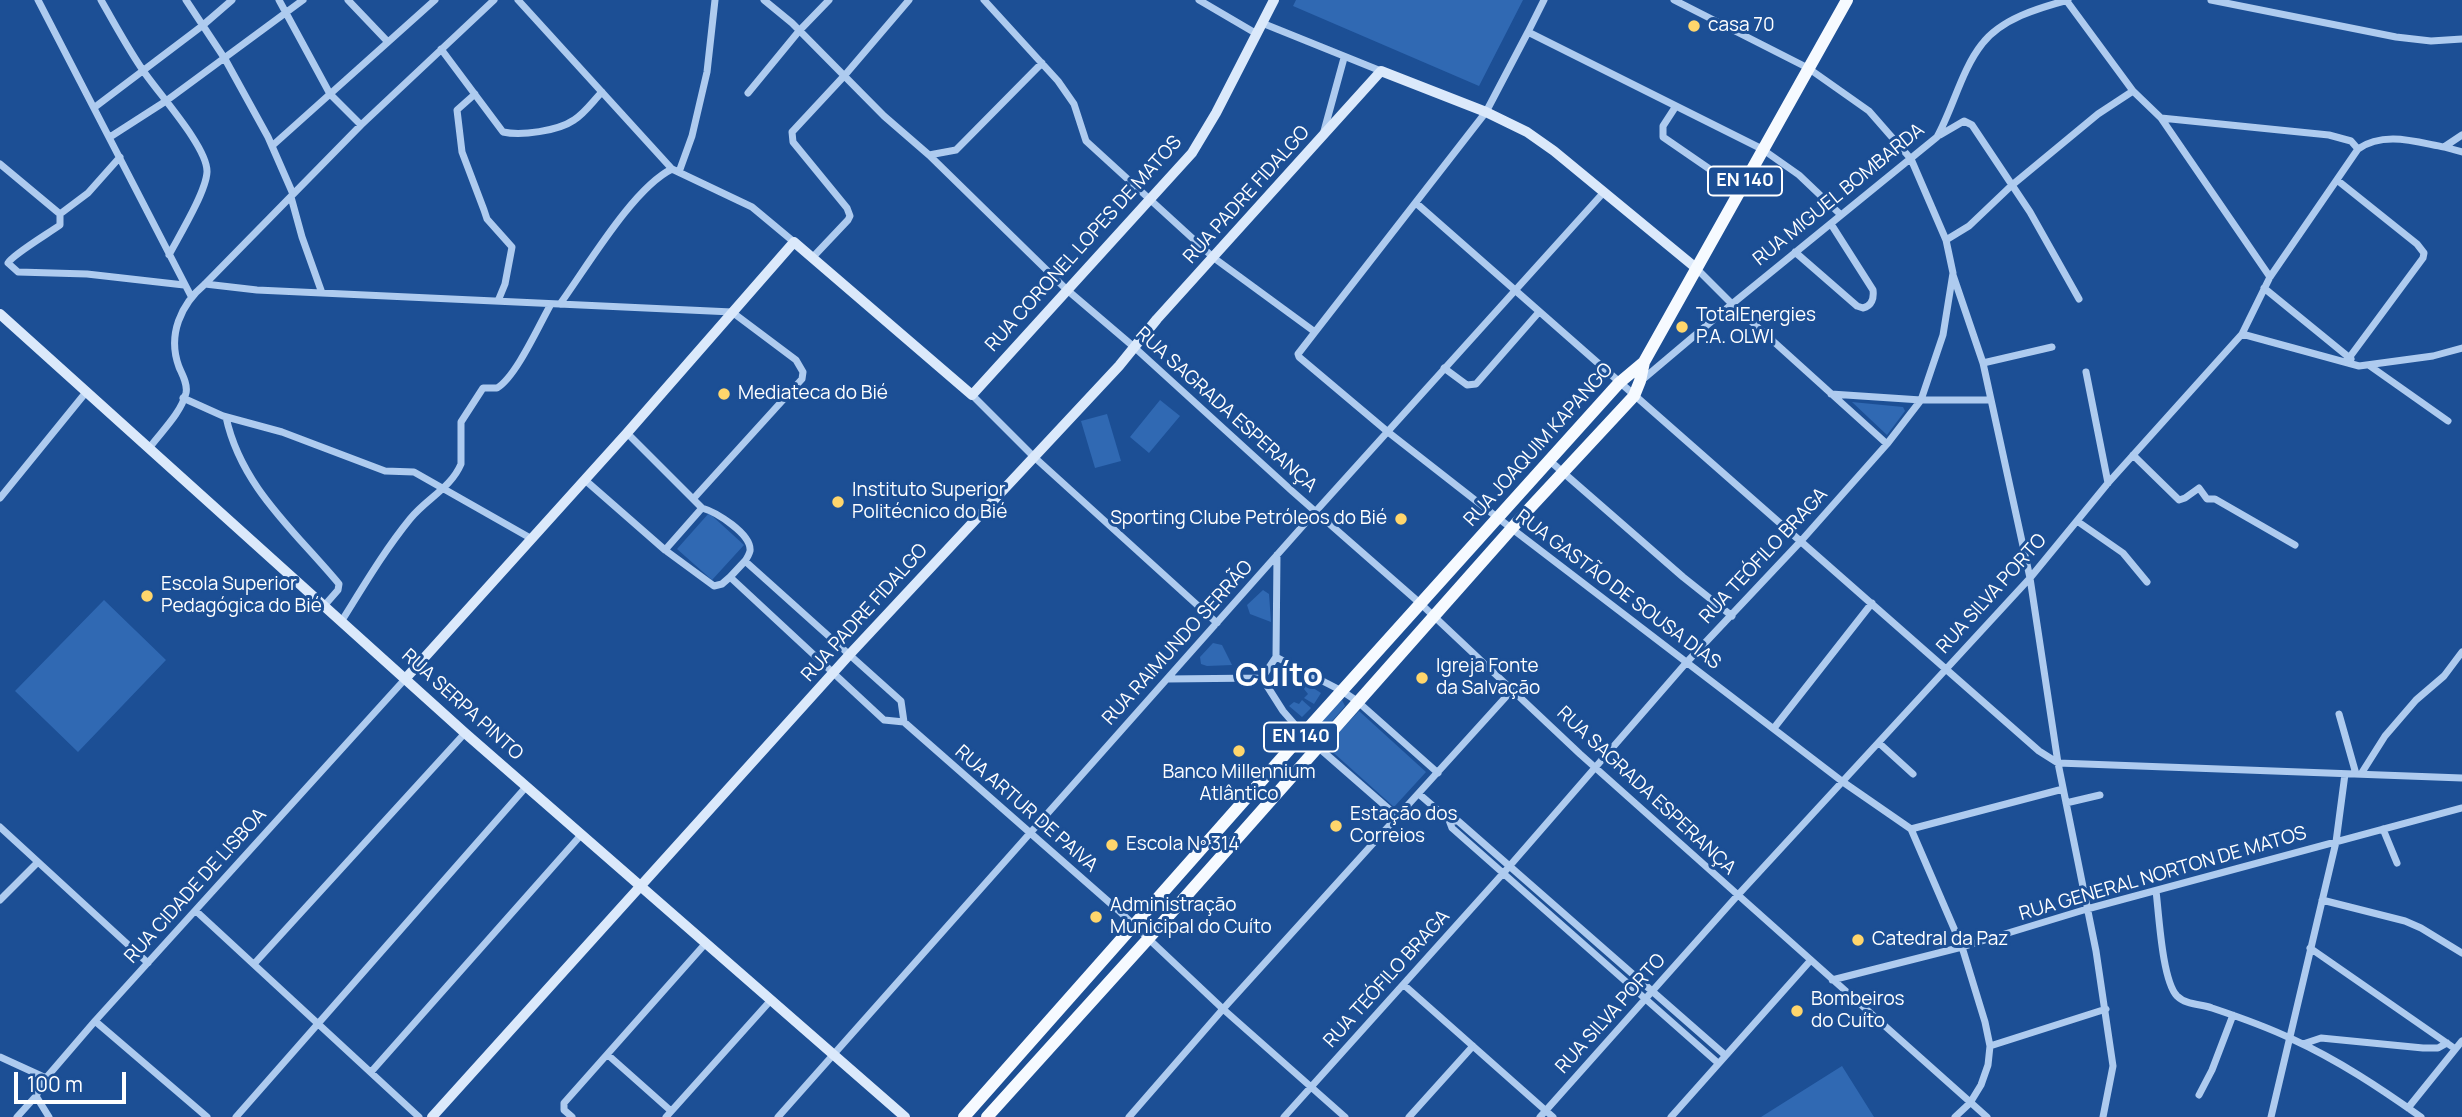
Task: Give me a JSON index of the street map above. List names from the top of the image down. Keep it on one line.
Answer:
{"streets":{"main road":["EN 140","RUA JOAQUIM KAPANGO"],"street":["RUA PADRE FIDALGO","RUA MIGUEL BOMBARDA","RUA CORONEL LOPES DE MATOS","RUA SAGRADA ESPERANÇA","RUA TEÓFILO BRAGA","RUA GASTÃO DE SOUSA DIAS","RUA SILVA PORTO","RUA RAIMUNDO SERRÃO","RUA SERPA PINTO","RUA ARTUR DE PAIVA","RUA GENERAL NORTON DE MATOS","RUA CIDADE DE LISBOA"]},"crossings":[["EN 140","RUA JOAQUIM KAPANGO"],["EN 140","RUA TEÓFILO BRAGA"],["RUA PADRE FIDALGO","RUA SAGRADA ESPERANÇA"],["RUA PADRE FIDALGO","RUA SERPA PINTO"],["RUA MIGUEL BOMBARDA","RUA JOAQUIM KAPANGO"],["RUA MIGUEL BOMBARDA","RUA TEÓFILO BRAGA"],["RUA CORONEL LOPES DE MATOS","RUA SAGRADA ESPERANÇA"],["RUA SAGRADA ESPERANÇA","RUA JOAQUIM KAPANGO"],["RUA SAGRADA ESPERANÇA","RUA TEÓFILO BRAGA"],["RUA SAGRADA ESPERANÇA","RUA SILVA PORTO"],["RUA SAGRADA ESPERANÇA","RUA RAIMUNDO SERRÃO"],["RUA SAGRADA ESPERANÇA","RUA GENERAL NORTON DE MATOS"],["RUA JOAQUIM KAPANGO","RUA GASTÃO DE SOUSA DIAS"],["RUA JOAQUIM KAPANGO","RUA ARTUR DE PAIVA"],["RUA TEÓFILO BRAGA","RUA GASTÃO DE SOUSA DIAS"],["RUA TEÓFILO BRAGA","RUA ARTUR DE PAIVA"],["RUA GASTÃO DE SOUSA DIAS","RUA SILVA PORTO"],["RUA GASTÃO DE SOUSA DIAS","RUA RAIMUNDO SERRÃO"],["RUA RAIMUNDO SERRÃO","RUA SERPA PINTO"],["RUA RAIMUNDO SERRÃO","RUA ARTUR DE PAIVA"],["RUA SERPA PINTO","RUA CIDADE DE LISBOA"]],"districts":["Cuíto"],"places":["casa 70","TotalEnergies P.A. OLWI","Mediateca do Bié","Instituto Superior Politécnico do Bié","Sporting Clube Petróleos do Bié","Escola Superior Pedagógica do Bié","Igreja Fonte da Salvação","Banco Millennium Atlântico","Estação dos Correios","Escola Nº 314","Administração Municipal do Cuíto","Catedral da Paz","Bombeiros do Cuíto"],"scale_bar":"100 m"}
